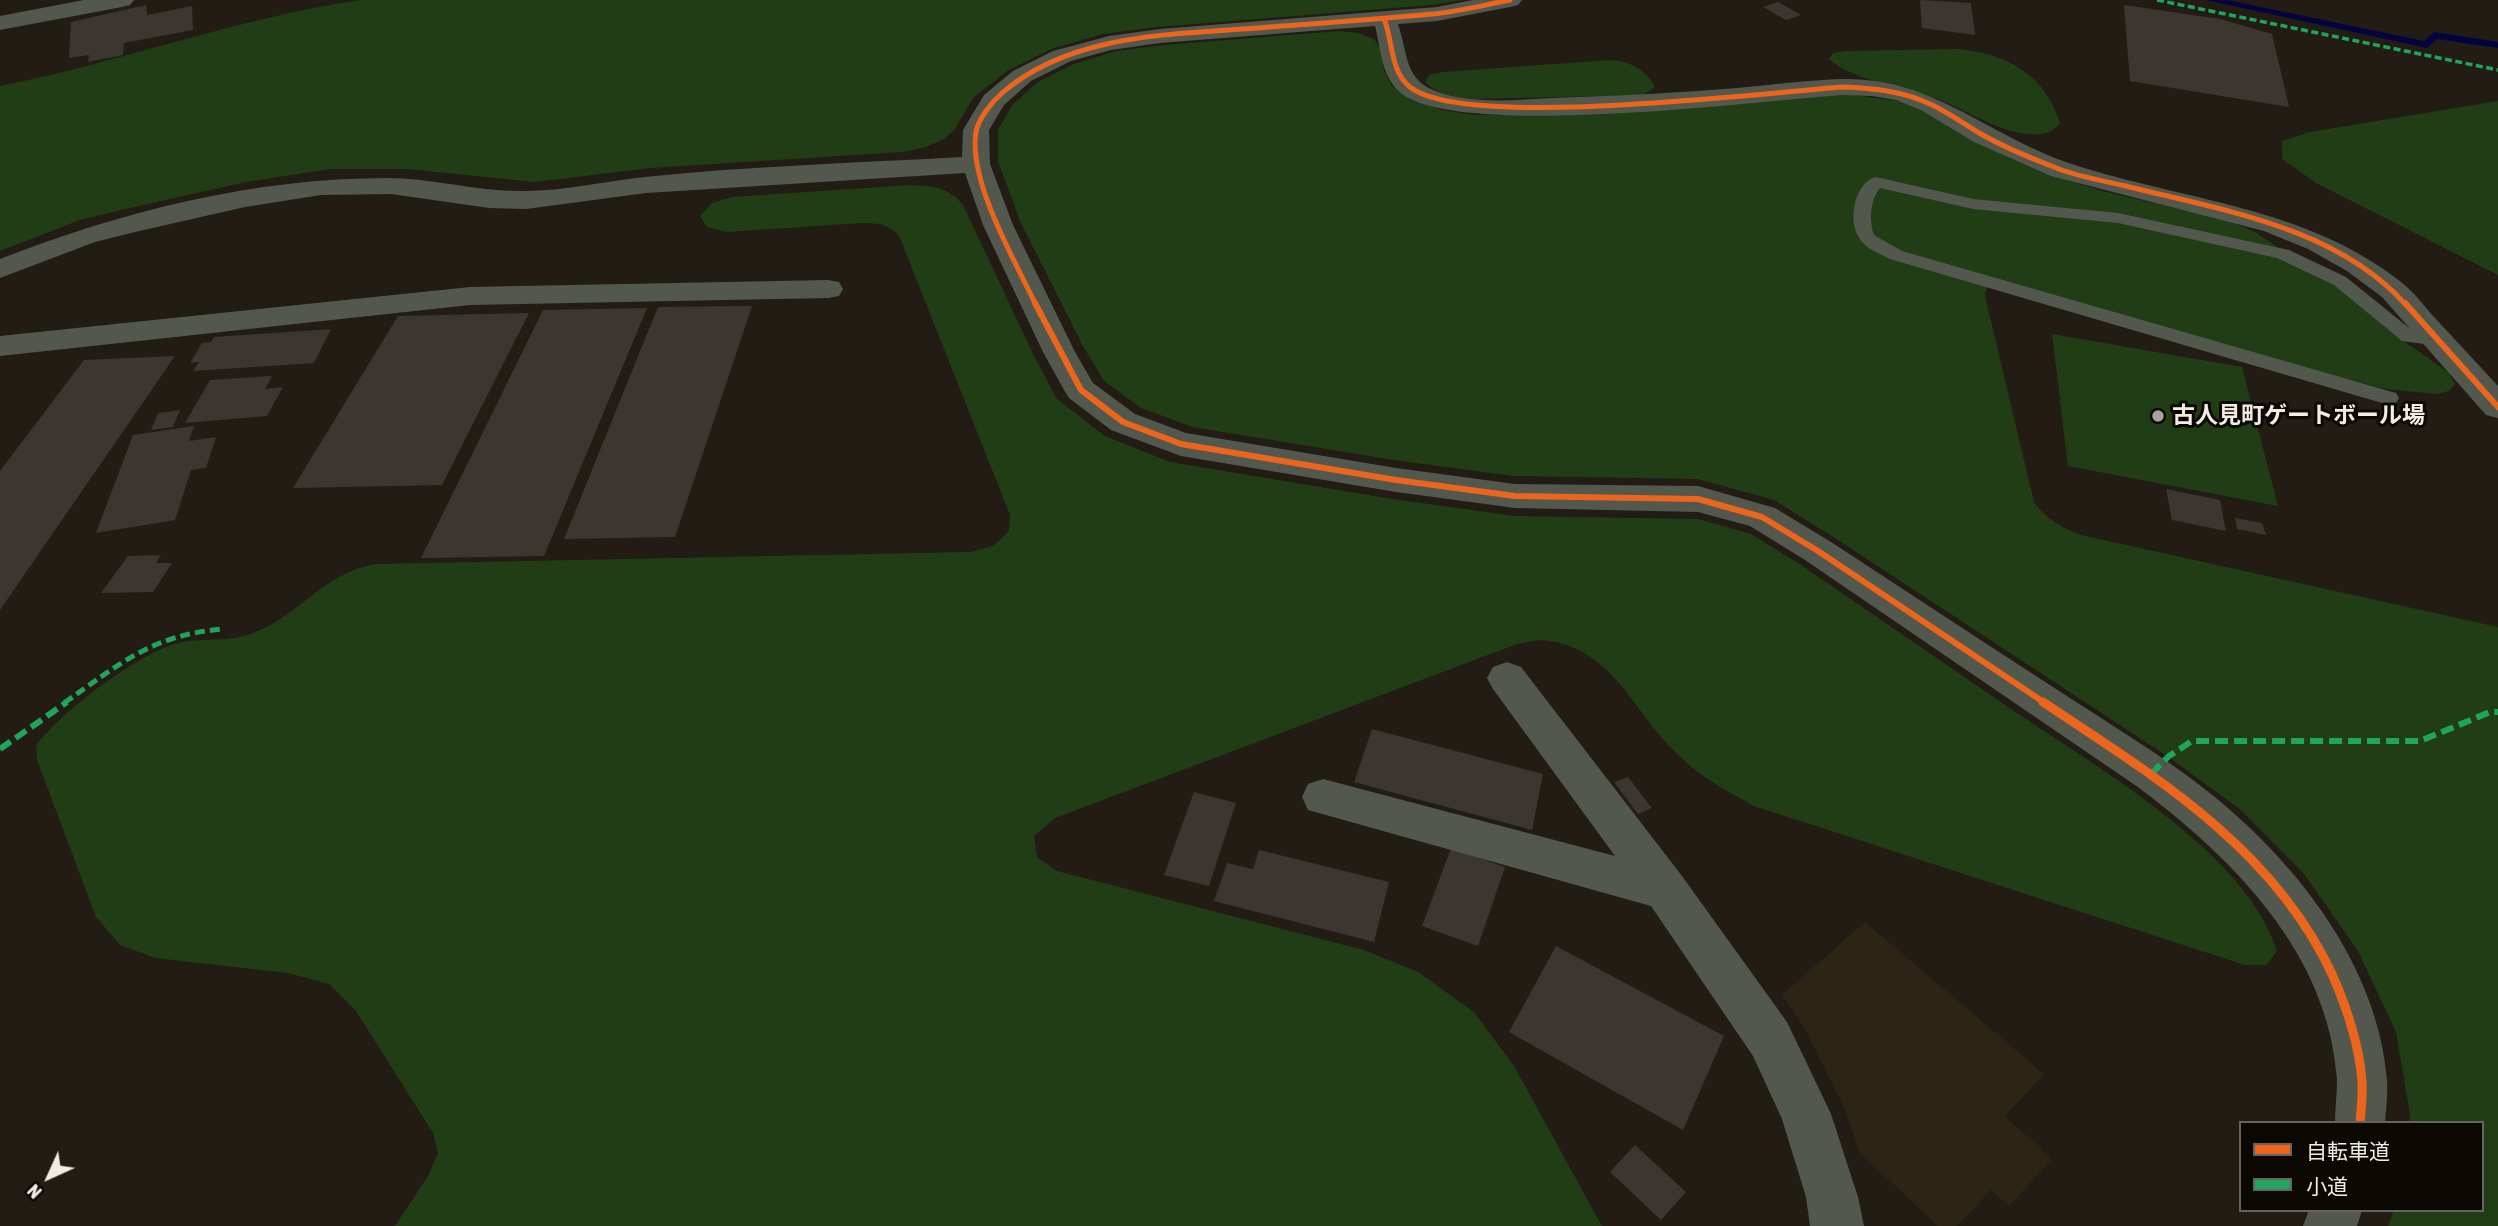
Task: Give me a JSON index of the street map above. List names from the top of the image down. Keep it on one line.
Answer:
{"places":["古人見町ゲートボール場"],"legend":["自転車道","小道"],"north":"bottom left"}
